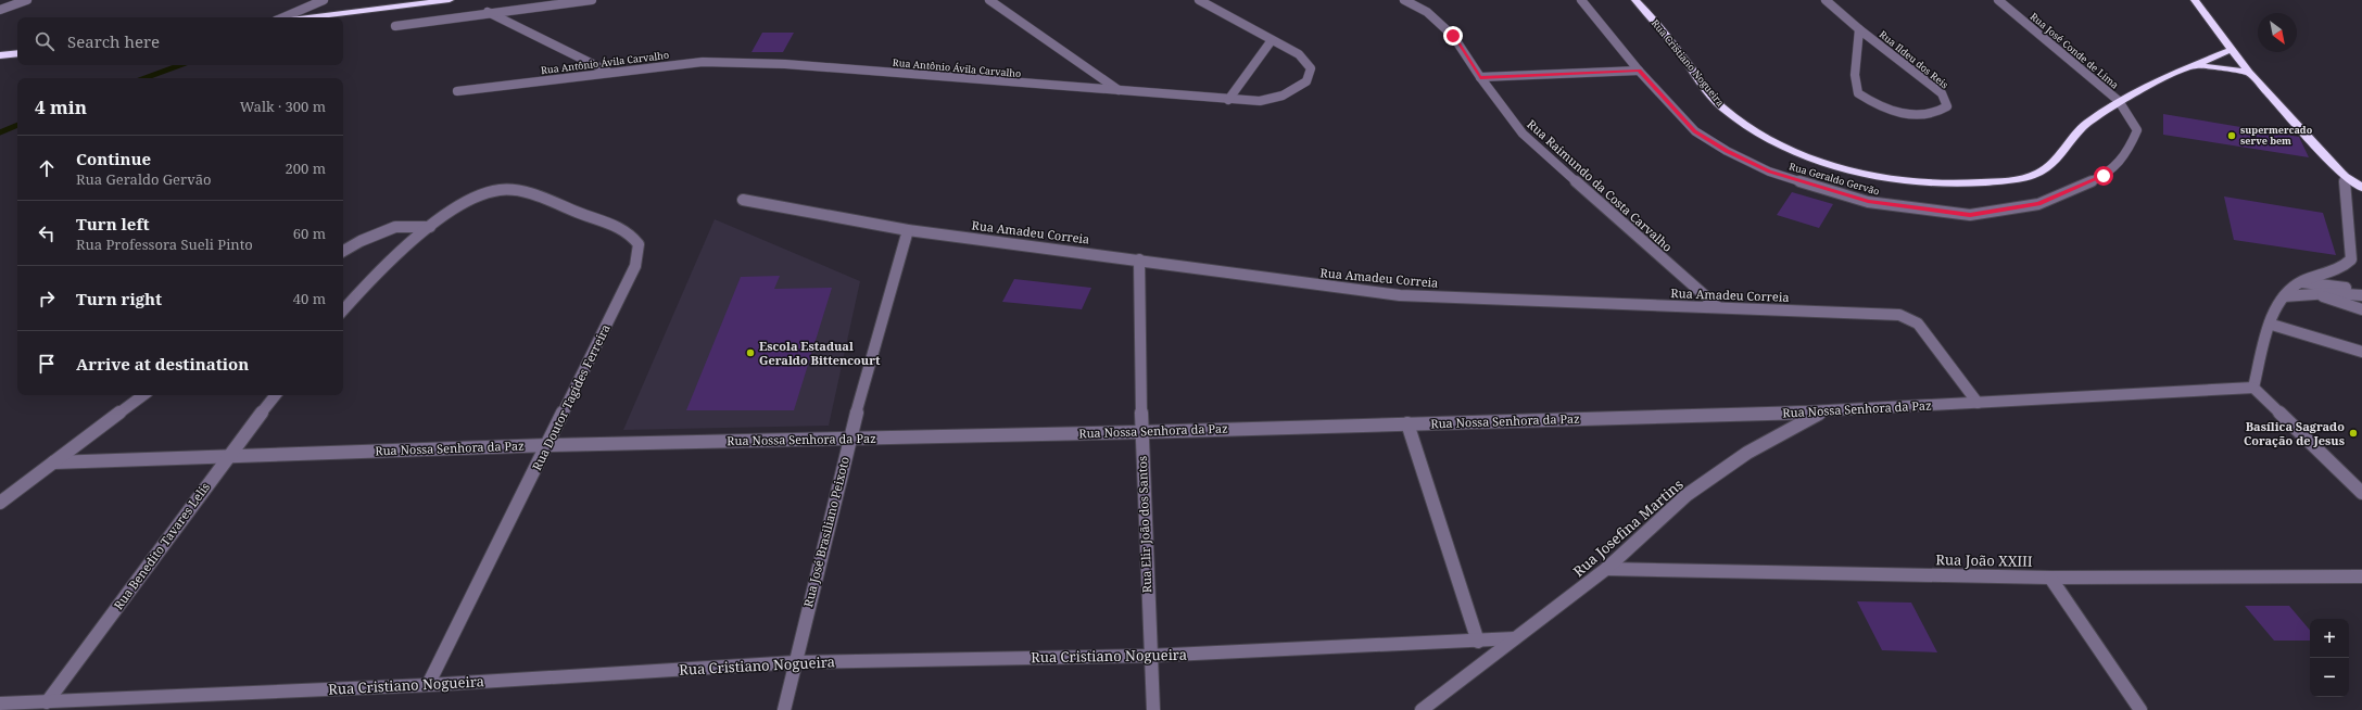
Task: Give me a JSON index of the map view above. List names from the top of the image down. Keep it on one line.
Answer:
{"streets":{"highway":["Rua Cristiano Nogueira"],"street":["Rua José Conde de Lima","Rua Ildeu dos Reis","Rua Antônio Ávila Carvalho","Rua Geraldo Gervão","Rua Raimundo da Costa Carvalho","Rua Amadeu Correia","Rua Doutor Tagides Ferreira","Rua Nossa Senhora da Paz","Rua Elir João dos Santos","Rua Josefina Martins","Rua José Brasiliano Peixoto","Rua Benedito Tavares Lelis","Rua João XXIII"]},"crossings":[["Rua José Conde de Lima","Rua Cristiano Nogueira"],["Rua José Conde de Lima","Rua Geraldo Gervão"],["Rua Cristiano Nogueira","Rua Geraldo Gervão"],["Rua Cristiano Nogueira","Rua Doutor Tagides Ferreira"],["Rua Cristiano Nogueira","Rua Elir João dos Santos"],["Rua Cristiano Nogueira","Rua Josefina Martins"],["Rua Cristiano Nogueira","Rua José Brasiliano Peixoto"],["Rua Cristiano Nogueira","Rua Benedito Tavares Lelis"],["Rua Raimundo da Costa Carvalho","Rua Amadeu Correia"],["Rua Amadeu Correia","Rua Nossa Senhora da Paz"],["Rua Amadeu Correia","Rua Elir João dos Santos"],["Rua Amadeu Correia","Rua José Brasiliano Peixoto"],["Rua Doutor Tagides Ferreira","Rua Nossa Senhora da Paz"],["Rua Nossa Senhora da Paz","Rua Elir João dos Santos"],["Rua Nossa Senhora da Paz","Rua Josefina Martins"],["Rua Nossa Senhora da Paz","Rua José Brasiliano Peixoto"],["Rua Nossa Senhora da Paz","Rua Benedito Tavares Lelis"],["Rua Josefina Martins","Rua João XXIII"]],"places":["supermercado serve bem","Escola Estadual Geraldo Bittencourt","Basílica Sagrado Coração de Jesus"],"north":"bottom right","page":{"search":"Search here","heading":["4 min","Walk · 300 m"],"list":[["Continue","Rua Geraldo Gervão","200 m"],["Turn left","Rua Professora Sueli Pinto","60 m"],["Turn right","40 m"],"Arrive at destination"],"map_buttons":["+","−"]}}
